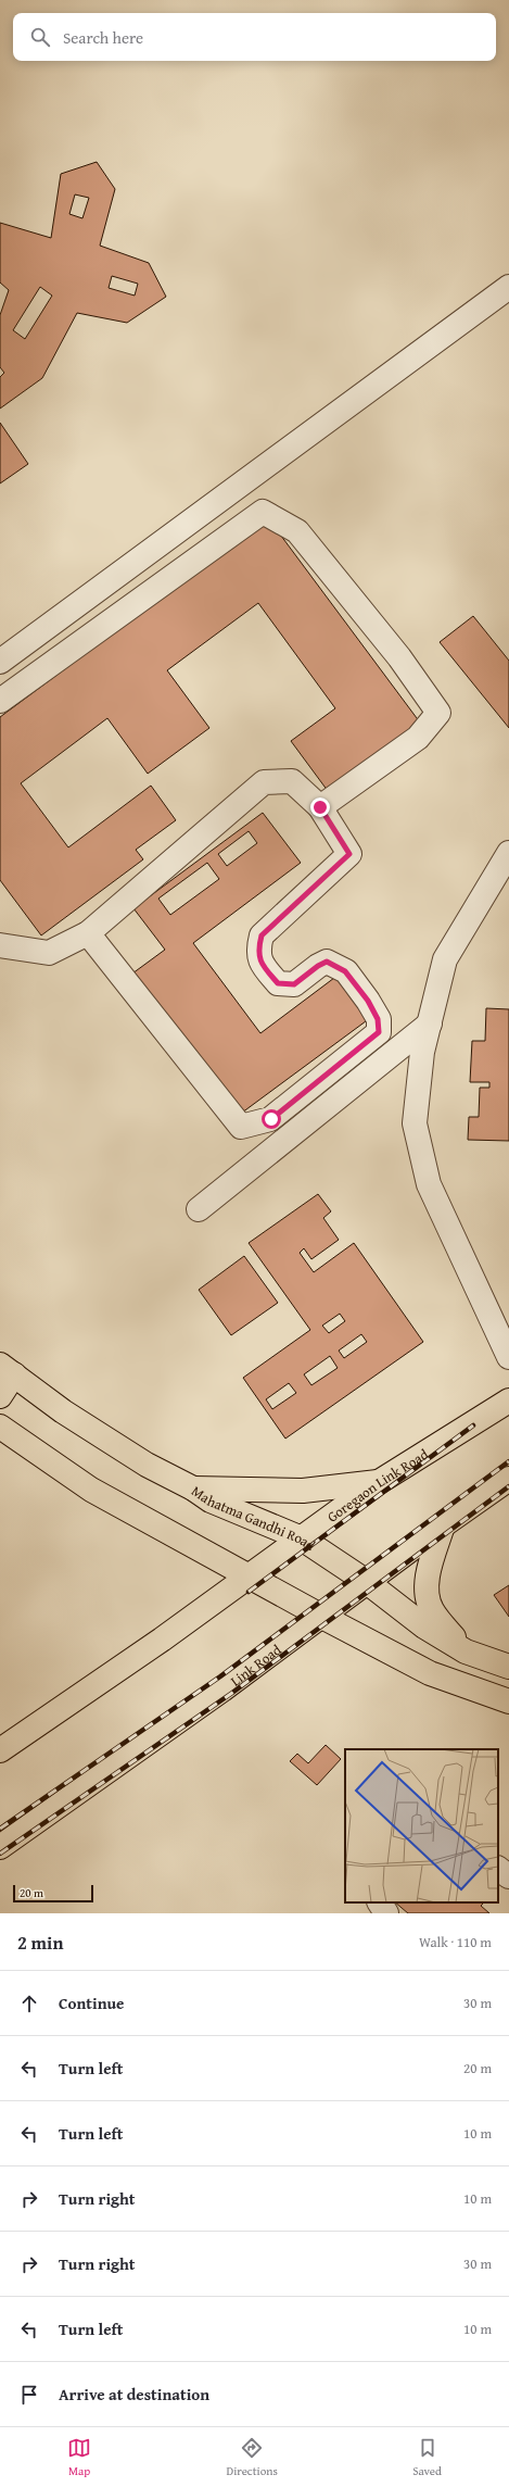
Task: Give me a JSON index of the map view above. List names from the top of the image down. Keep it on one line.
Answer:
{"streets":{"main road":["Goregaon Link Road","Mahatma Gandhi Road","Link Road"]},"crossings":[["Goregaon Link Road","Mahatma Gandhi Road"],["Mahatma Gandhi Road","Link Road"]],"scale_bar":"20 m","page":{"search":"Search here","scale":"20 m","heading":["2 min","Walk · 110 m"],"list":[["Continue","30 m"],["Turn left","20 m"],["Turn left","10 m"],["Turn right","10 m"],["Turn right","30 m"],["Turn left","10 m"],"Arrive at destination"],"nav":["Map","Directions","Saved"]}}
